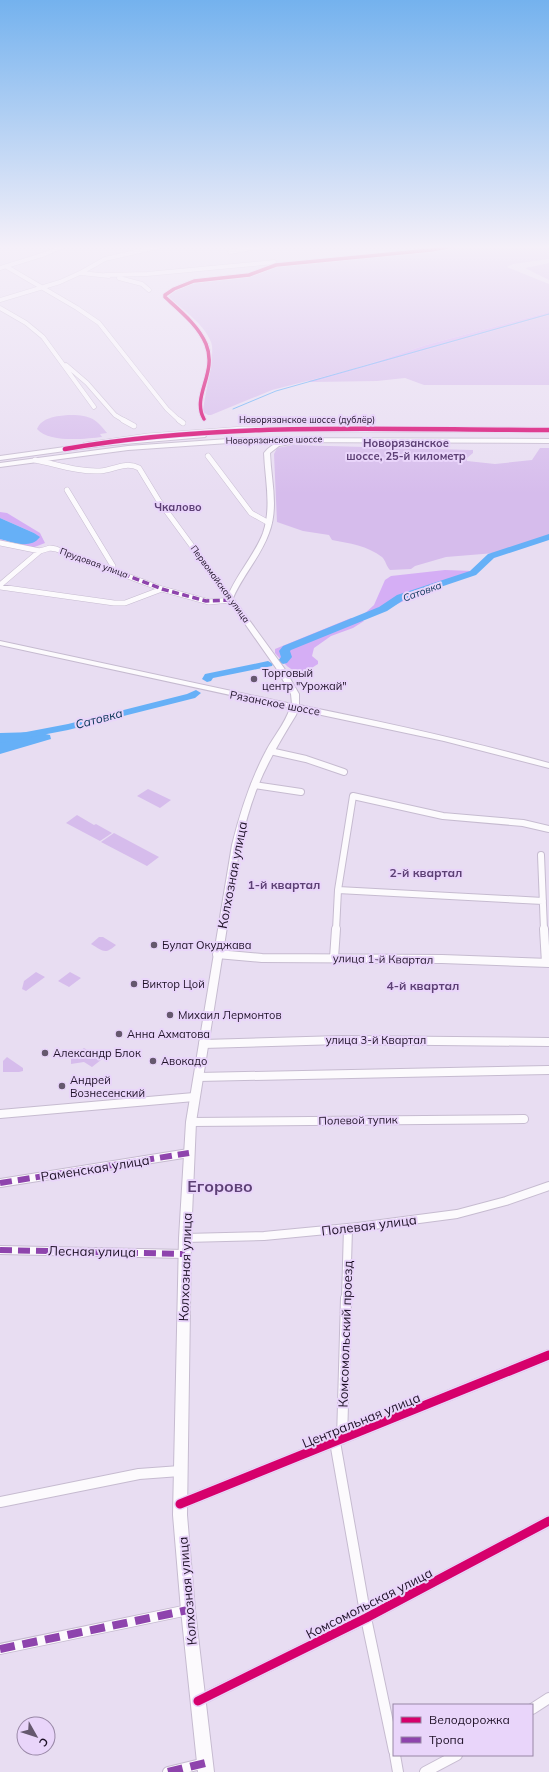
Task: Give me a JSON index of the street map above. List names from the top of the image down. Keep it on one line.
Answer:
{"streets":{"highway":["Новорязанское шоссе"],"main road":["Первомайская улица","Рязанское шоссе","Колхозная улица"],"street":["Новорязанское шоссе (дублёр)","Прудовая улица","улица 1-й Квартал","улица 3-й Квартал","Полевой тупик","Раменская улица","Полевая улица","Лесная улица","Комсомольский проезд","Центральная улица","Комсомольская улица"]},"crossings":[["Новорязанское шоссе (дублёр)","Новорязанское шоссе"],["Новорязанское шоссе","Первомайская улица"],["Прудовая улица","Первомайская улица"],["Первомайская улица","Рязанское шоссе"],["Первомайская улица","Колхозная улица"],["Рязанское шоссе","Колхозная улица"],["Колхозная улица","улица 1-й Квартал"],["Колхозная улица","улица 3-й Квартал"],["Колхозная улица","Полевой тупик"],["Колхозная улица","Раменская улица"],["Колхозная улица","Полевая улица"],["Колхозная улица","Лесная улица"],["Колхозная улица","Центральная улица"],["Колхозная улица","Комсомольская улица"],["Полевая улица","Комсомольский проезд"],["Комсомольский проезд","Центральная улица"],["Комсомольский проезд","Комсомольская улица"]],"districts":["Новорязанское шоссе, 25-й километр","Чкалово","2-й квартал","1-й квартал","4-й квартал","Егорово"],"water":["Сатовка"],"places":["Торговый центр \"Урожай\"","Булат Окуджава","Виктор Цой","Михаил Лермонтов","Анна Ахматова","Александр Блок","Авокадо","Андрей Вознесенский"],"legend":["Велодорожка","Тропа"],"north":"bottom right"}
